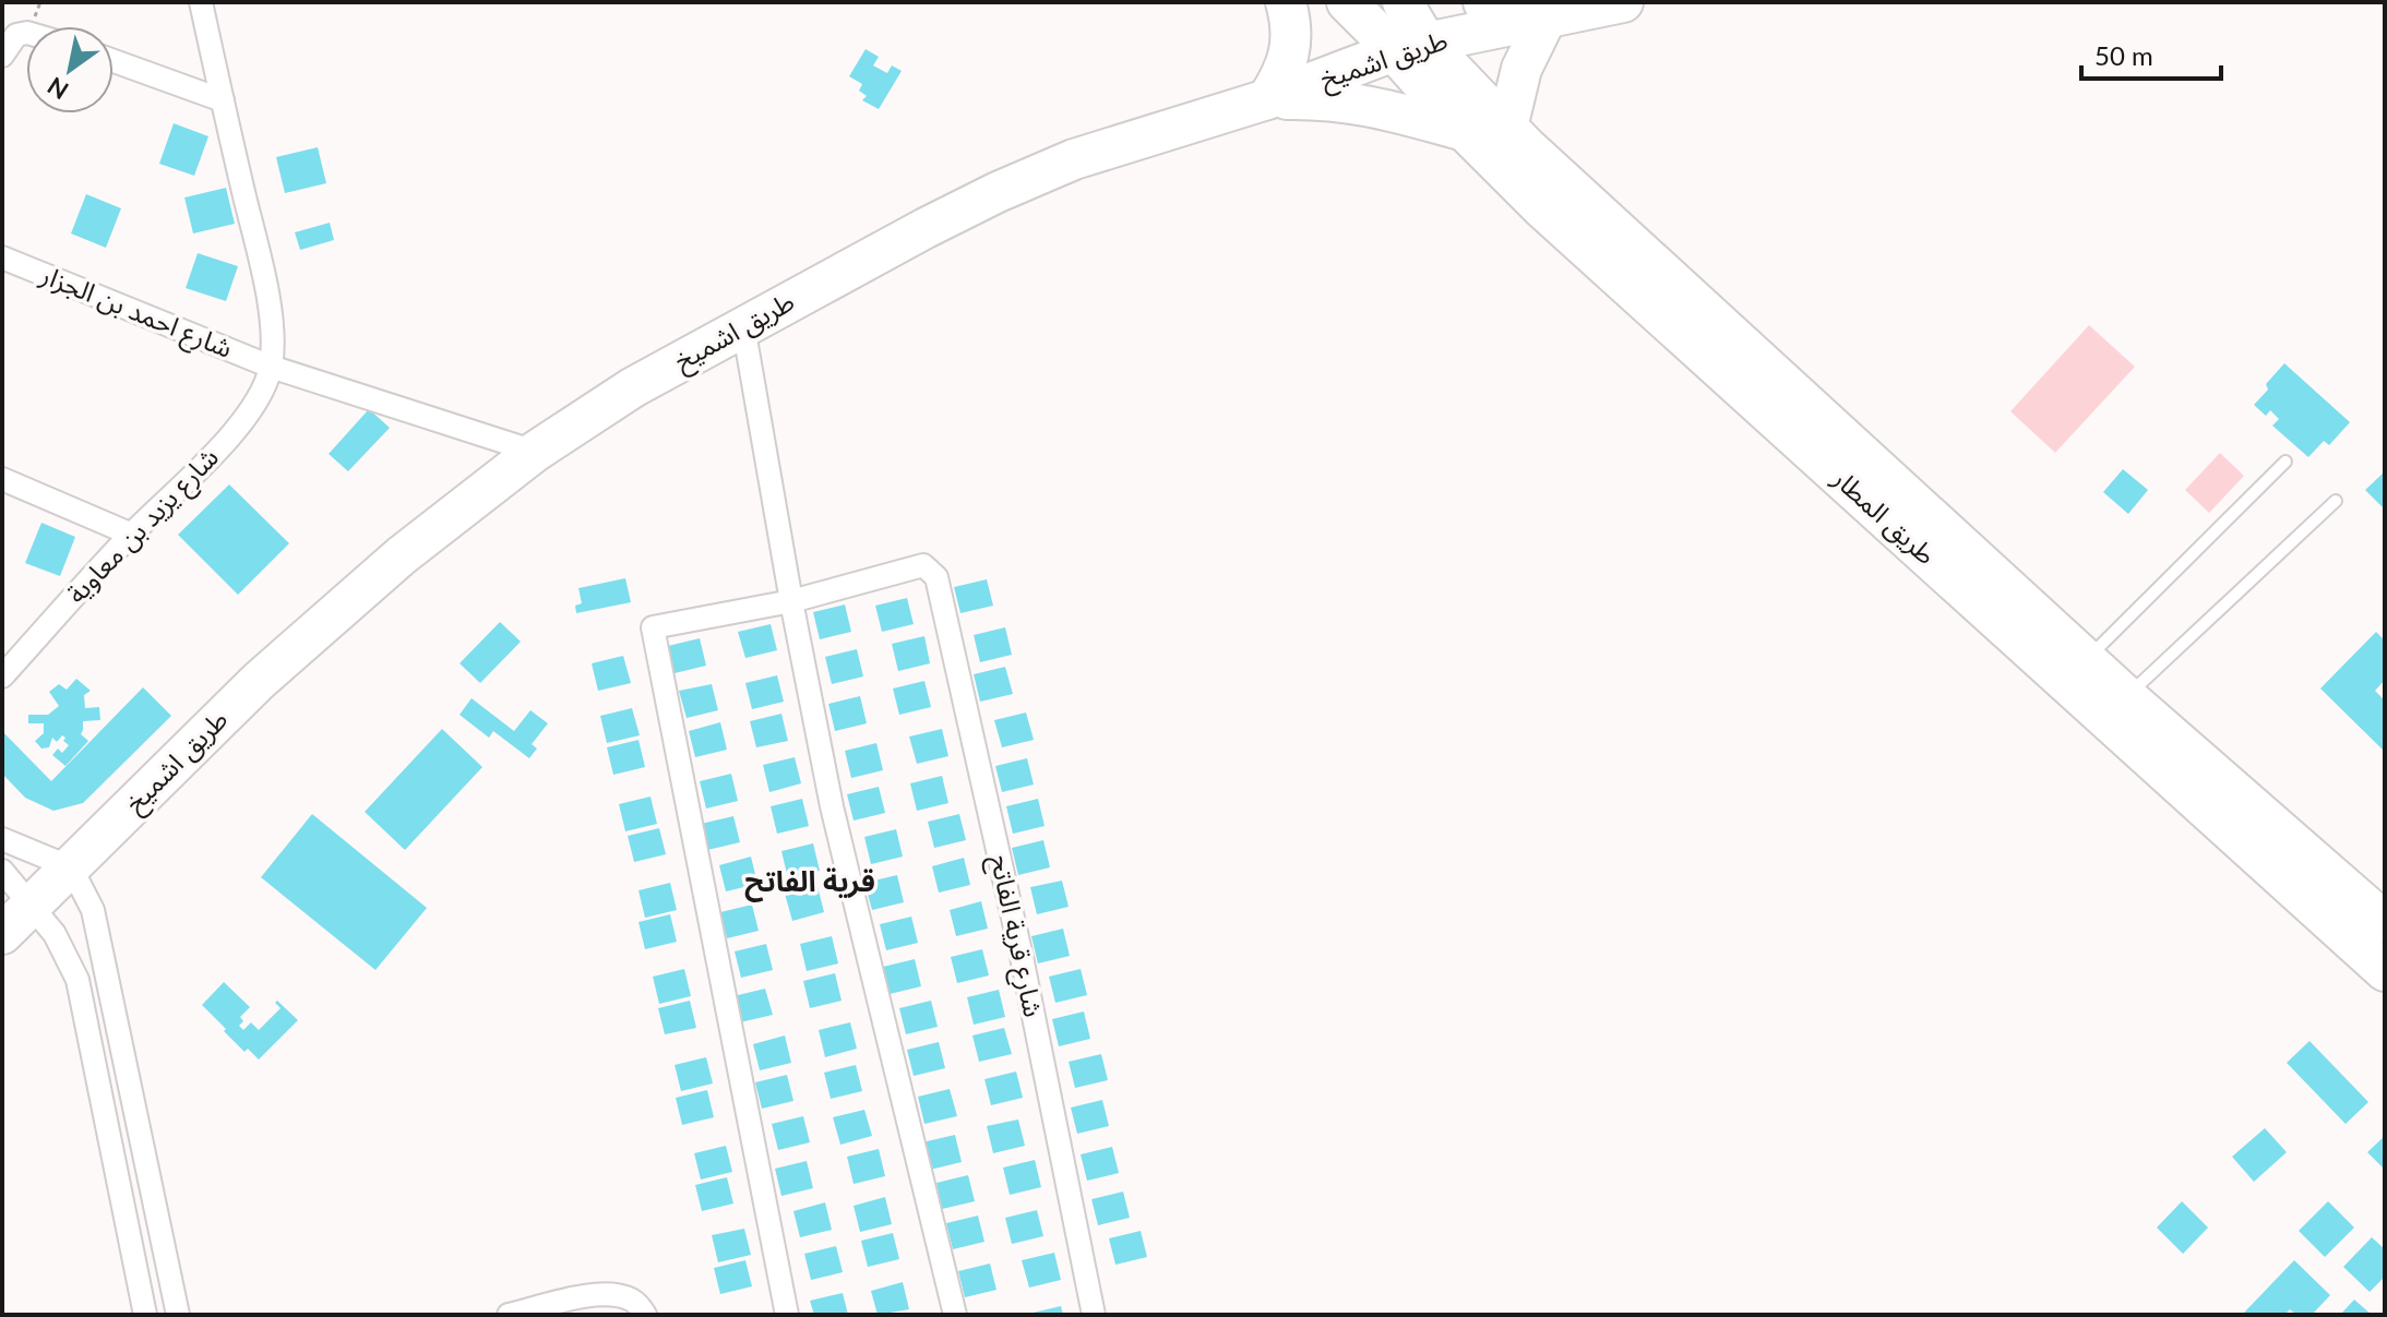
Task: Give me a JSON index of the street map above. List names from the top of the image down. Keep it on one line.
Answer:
{"streets":{"highway":["طريق اشميخ","طريق المطار"],"street":["شارع احمد بن الجزار","شارع يزيد بن معاوية","شارع قرية الفاتح"]},"crossings":[["طريق اشميخ","شارع احمد بن الجزار"],["طريق اشميخ","طريق المطار"],["شارع احمد بن الجزار","شارع يزيد بن معاوية"]],"districts":["قرية الفاتح"],"scale_bar":"50 m","north":"bottom left"}
